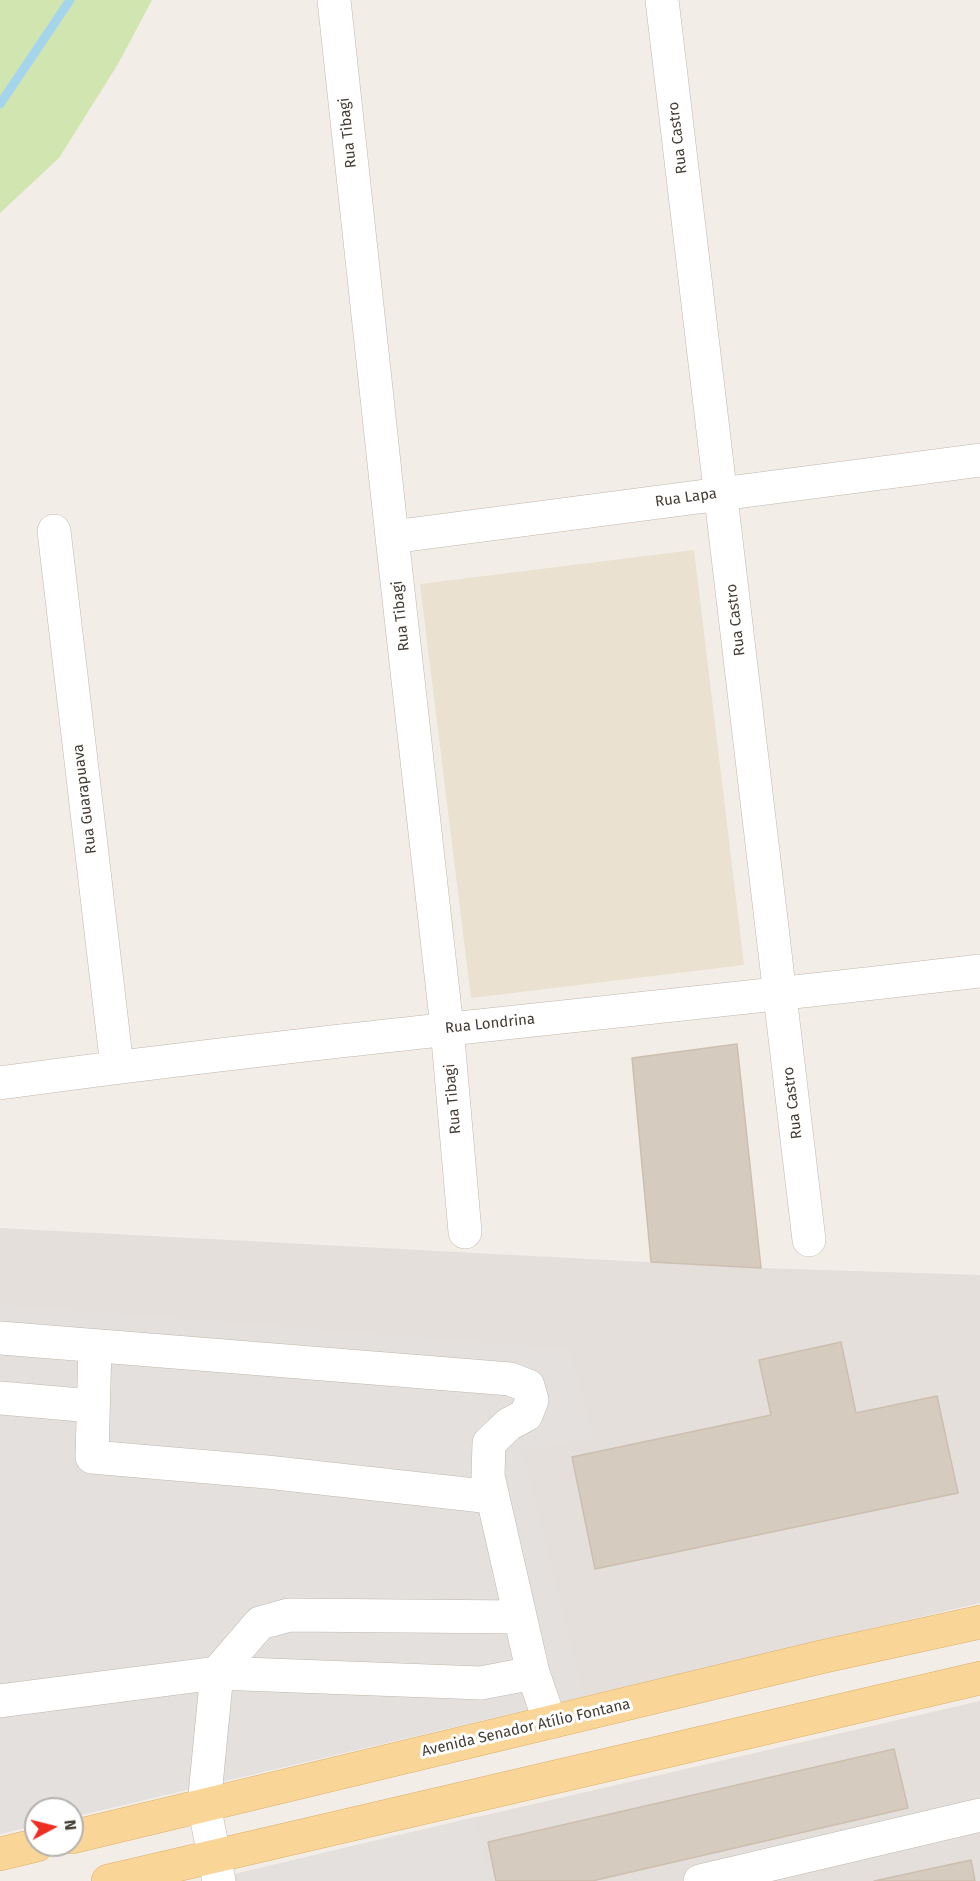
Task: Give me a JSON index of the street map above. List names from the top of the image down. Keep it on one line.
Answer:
{"streets":{"main road":["Avenida Senador Atílio Fontana"],"street":["Rua Tibagi","Rua Castro","Rua Lapa","Rua Guarapuava","Rua Londrina"]},"crossings":[["Rua Tibagi","Rua Lapa"],["Rua Tibagi","Rua Londrina"],["Rua Castro","Rua Lapa"],["Rua Castro","Rua Londrina"],["Rua Guarapuava","Rua Londrina"]],"north":"right"}
